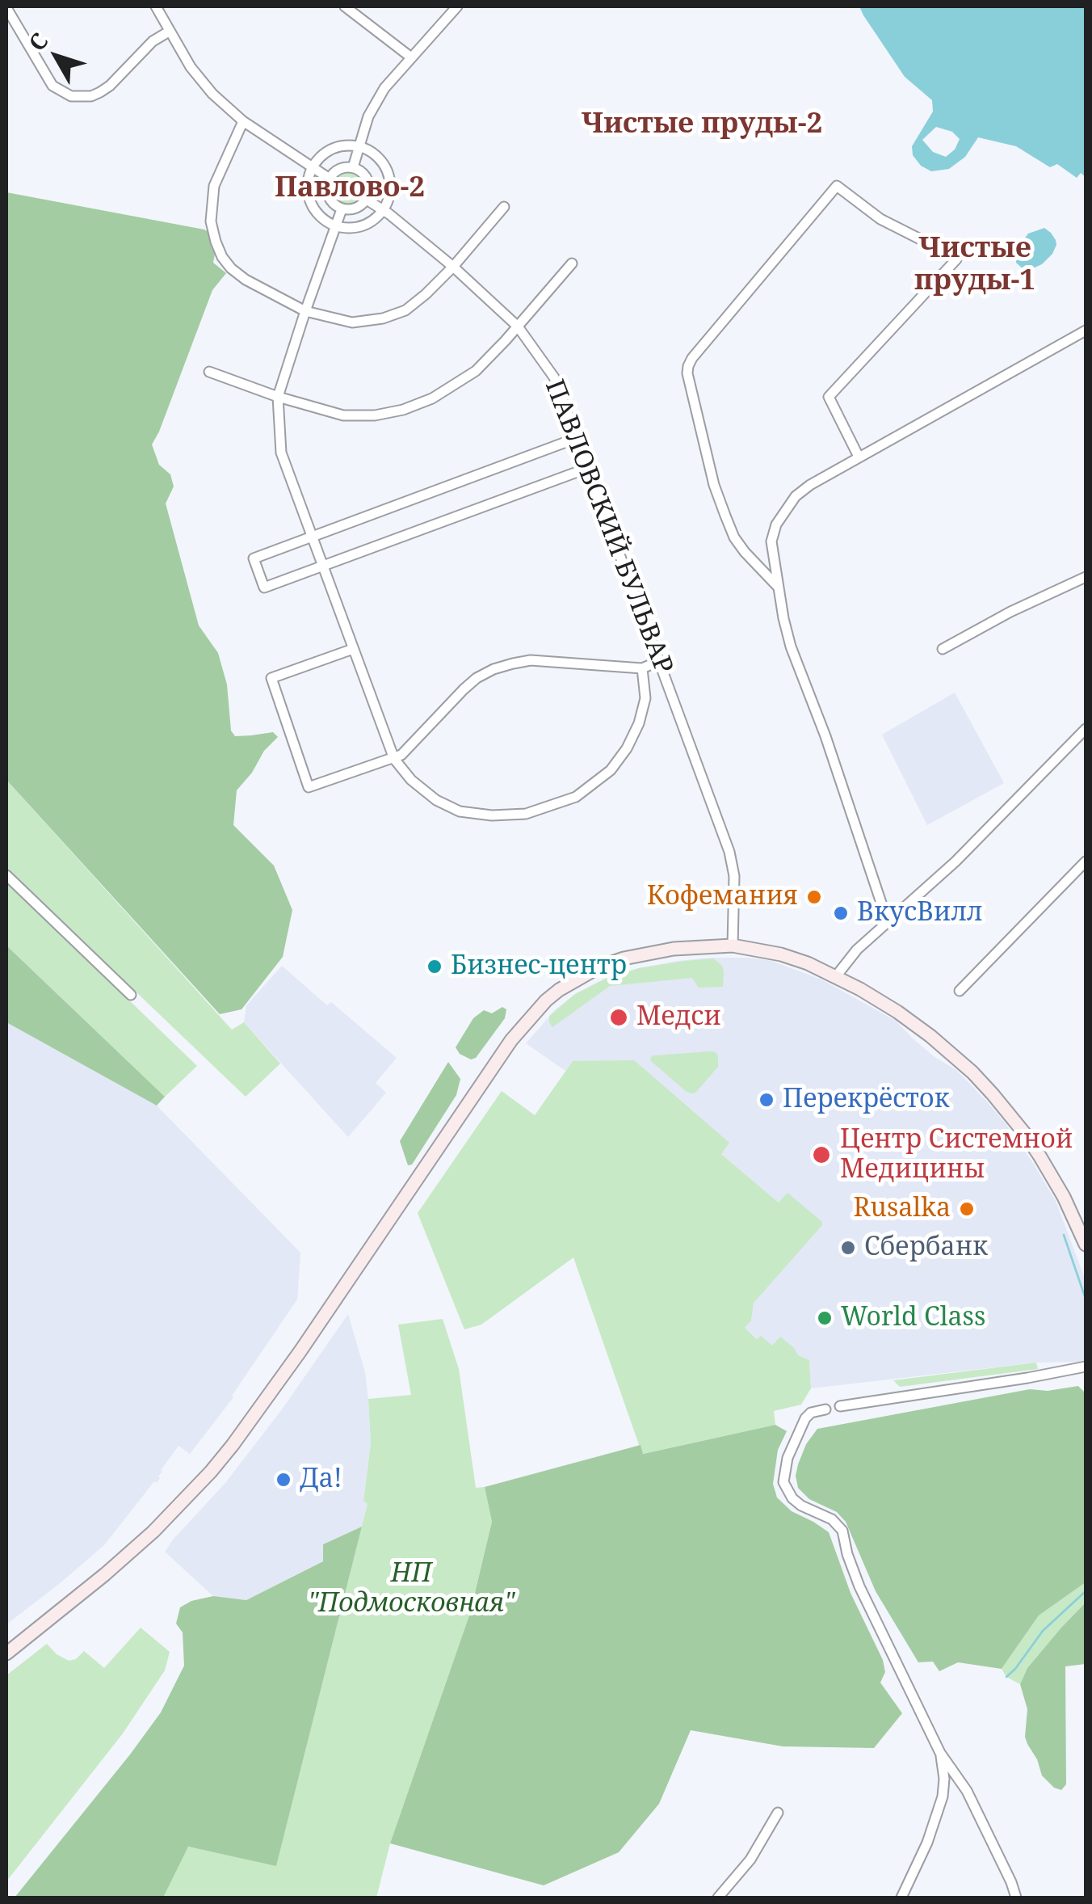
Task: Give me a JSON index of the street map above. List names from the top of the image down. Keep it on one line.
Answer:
{"streets":{"street":["ПАВЛОВСКИЙ БУЛЬВАР"]},"districts":["Чистые пруды-2","Павлово-2","Чистые пруды-1"],"parks":["НП \"Подмосковная\""],"places":["Кофемания","ВкусВилл","Бизнес-центр","Медси","Перекрёсток","Центр Системной Медицины","Rusalka","Сбербанк","World Class","Да!"],"north":"top left"}
